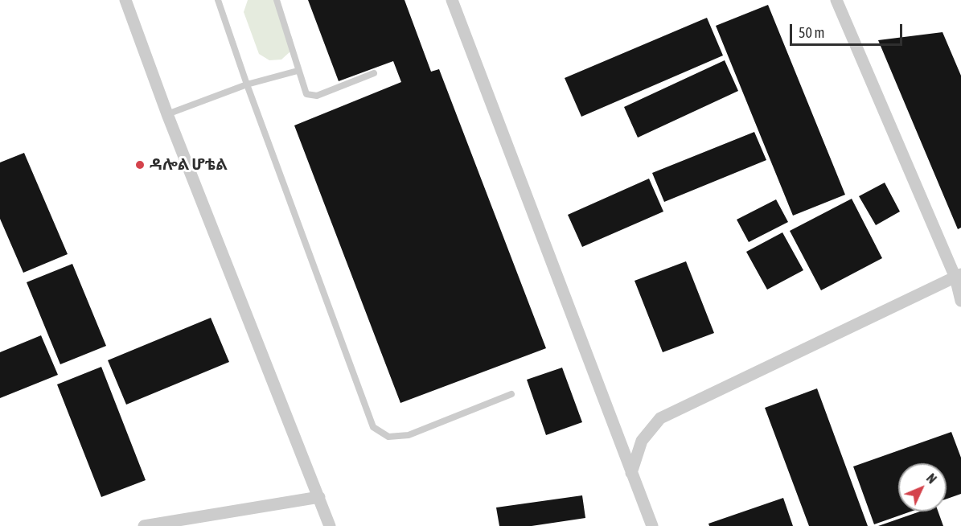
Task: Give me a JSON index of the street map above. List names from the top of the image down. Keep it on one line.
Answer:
{"places":["ዳሎል ሆቴል"],"scale_bar":"50 m","north":"top right"}
